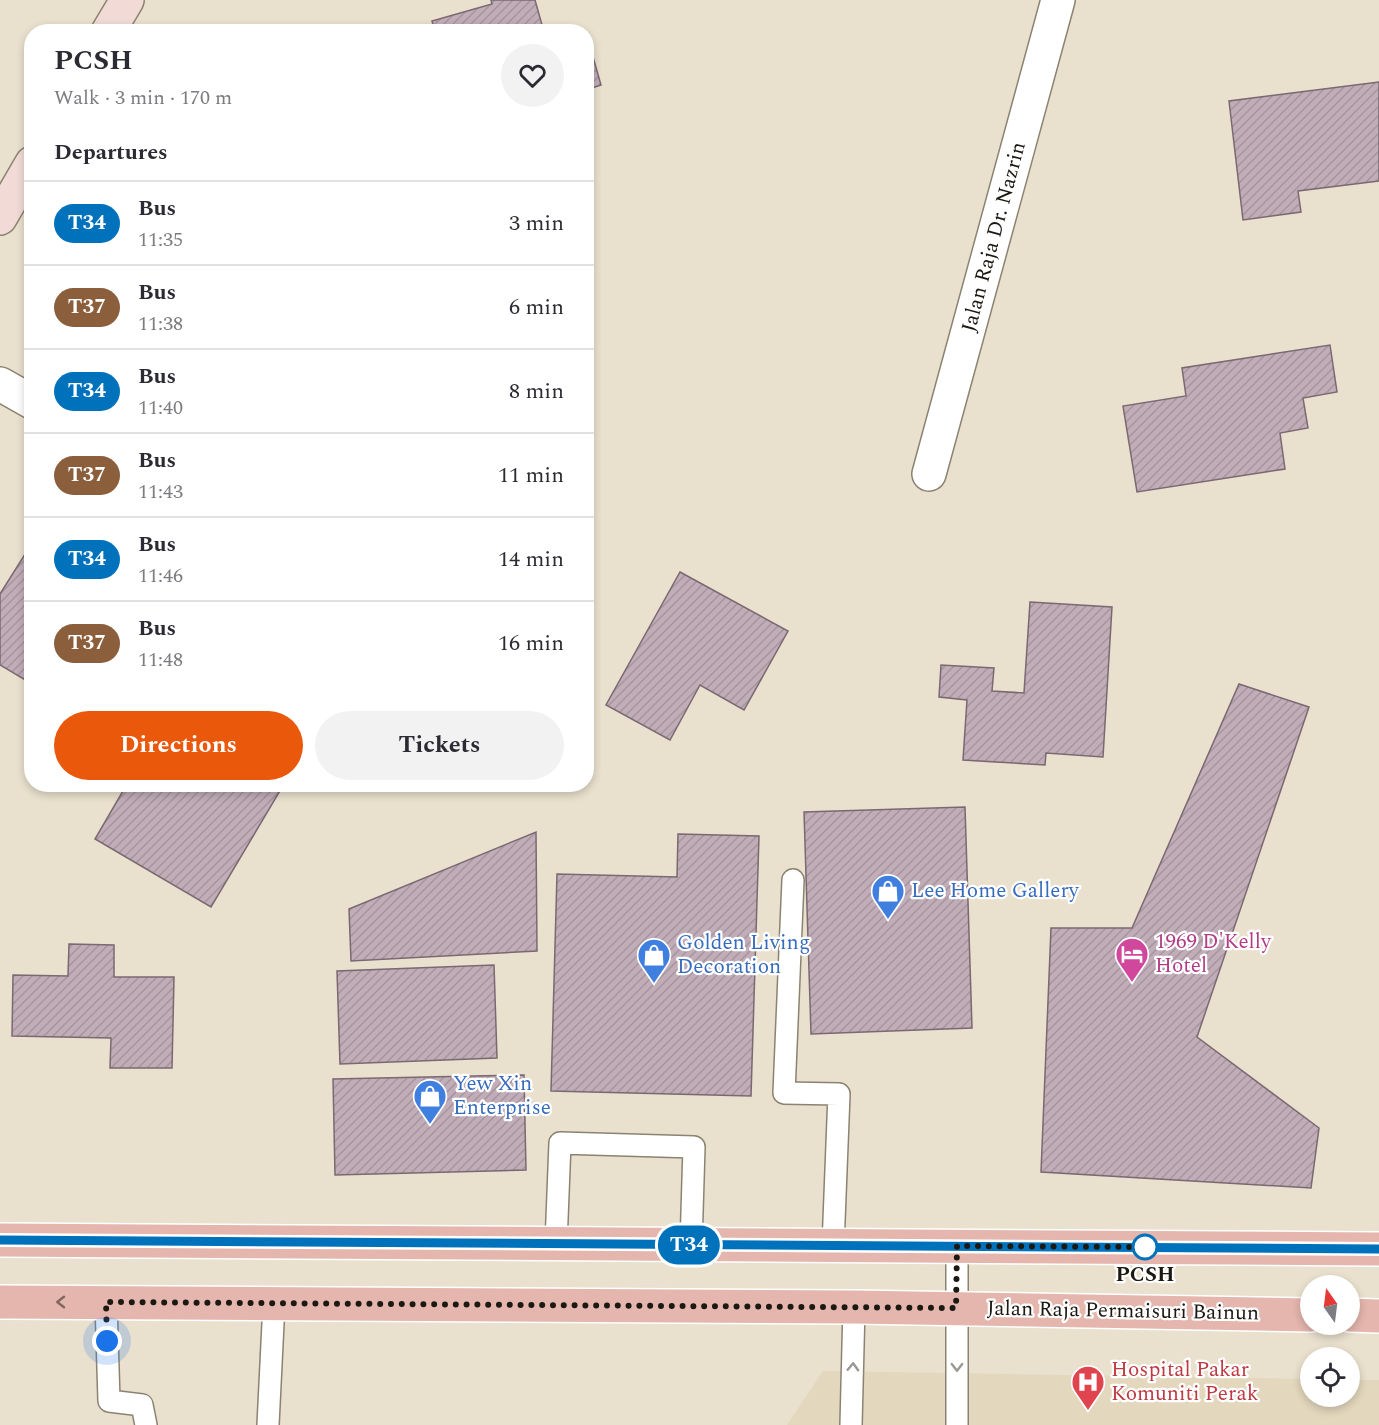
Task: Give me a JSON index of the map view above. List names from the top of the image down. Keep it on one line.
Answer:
{"streets":{"main road":["Jalan Raja Permaisuri Bainun"],"street":["Jalan Raja Dr. Nazrin"]},"places":{"shop":["Lee Home Gallery","Golden Living Decoration","Yew Xin Enterprise"],"hotel":["1969 D'Kelly Hotel"],"other":["PCSH"],"hospital":["Hospital Pakar Komuniti Perak"]},"lines":["bus line T34"],"north":"top","page":{"on_map":"T34","heading":[["PCSH","Walk · 3 min · 170 m"],"Departures"],"list":[{"mark":"T34","name":"Bus","note":"11:35","value":"3 min"},{"mark":"T37","name":"Bus","note":"11:38","value":"6 min"},{"mark":"T34","name":"Bus","note":"11:40","value":"8 min"},{"mark":"T37","name":"Bus","note":"11:43","value":"11 min"},{"mark":"T34","name":"Bus","note":"11:46","value":"14 min"},{"mark":"T37","name":"Bus","note":"11:48","value":"16 min"}],"buttons":["Directions","Tickets"]}}
